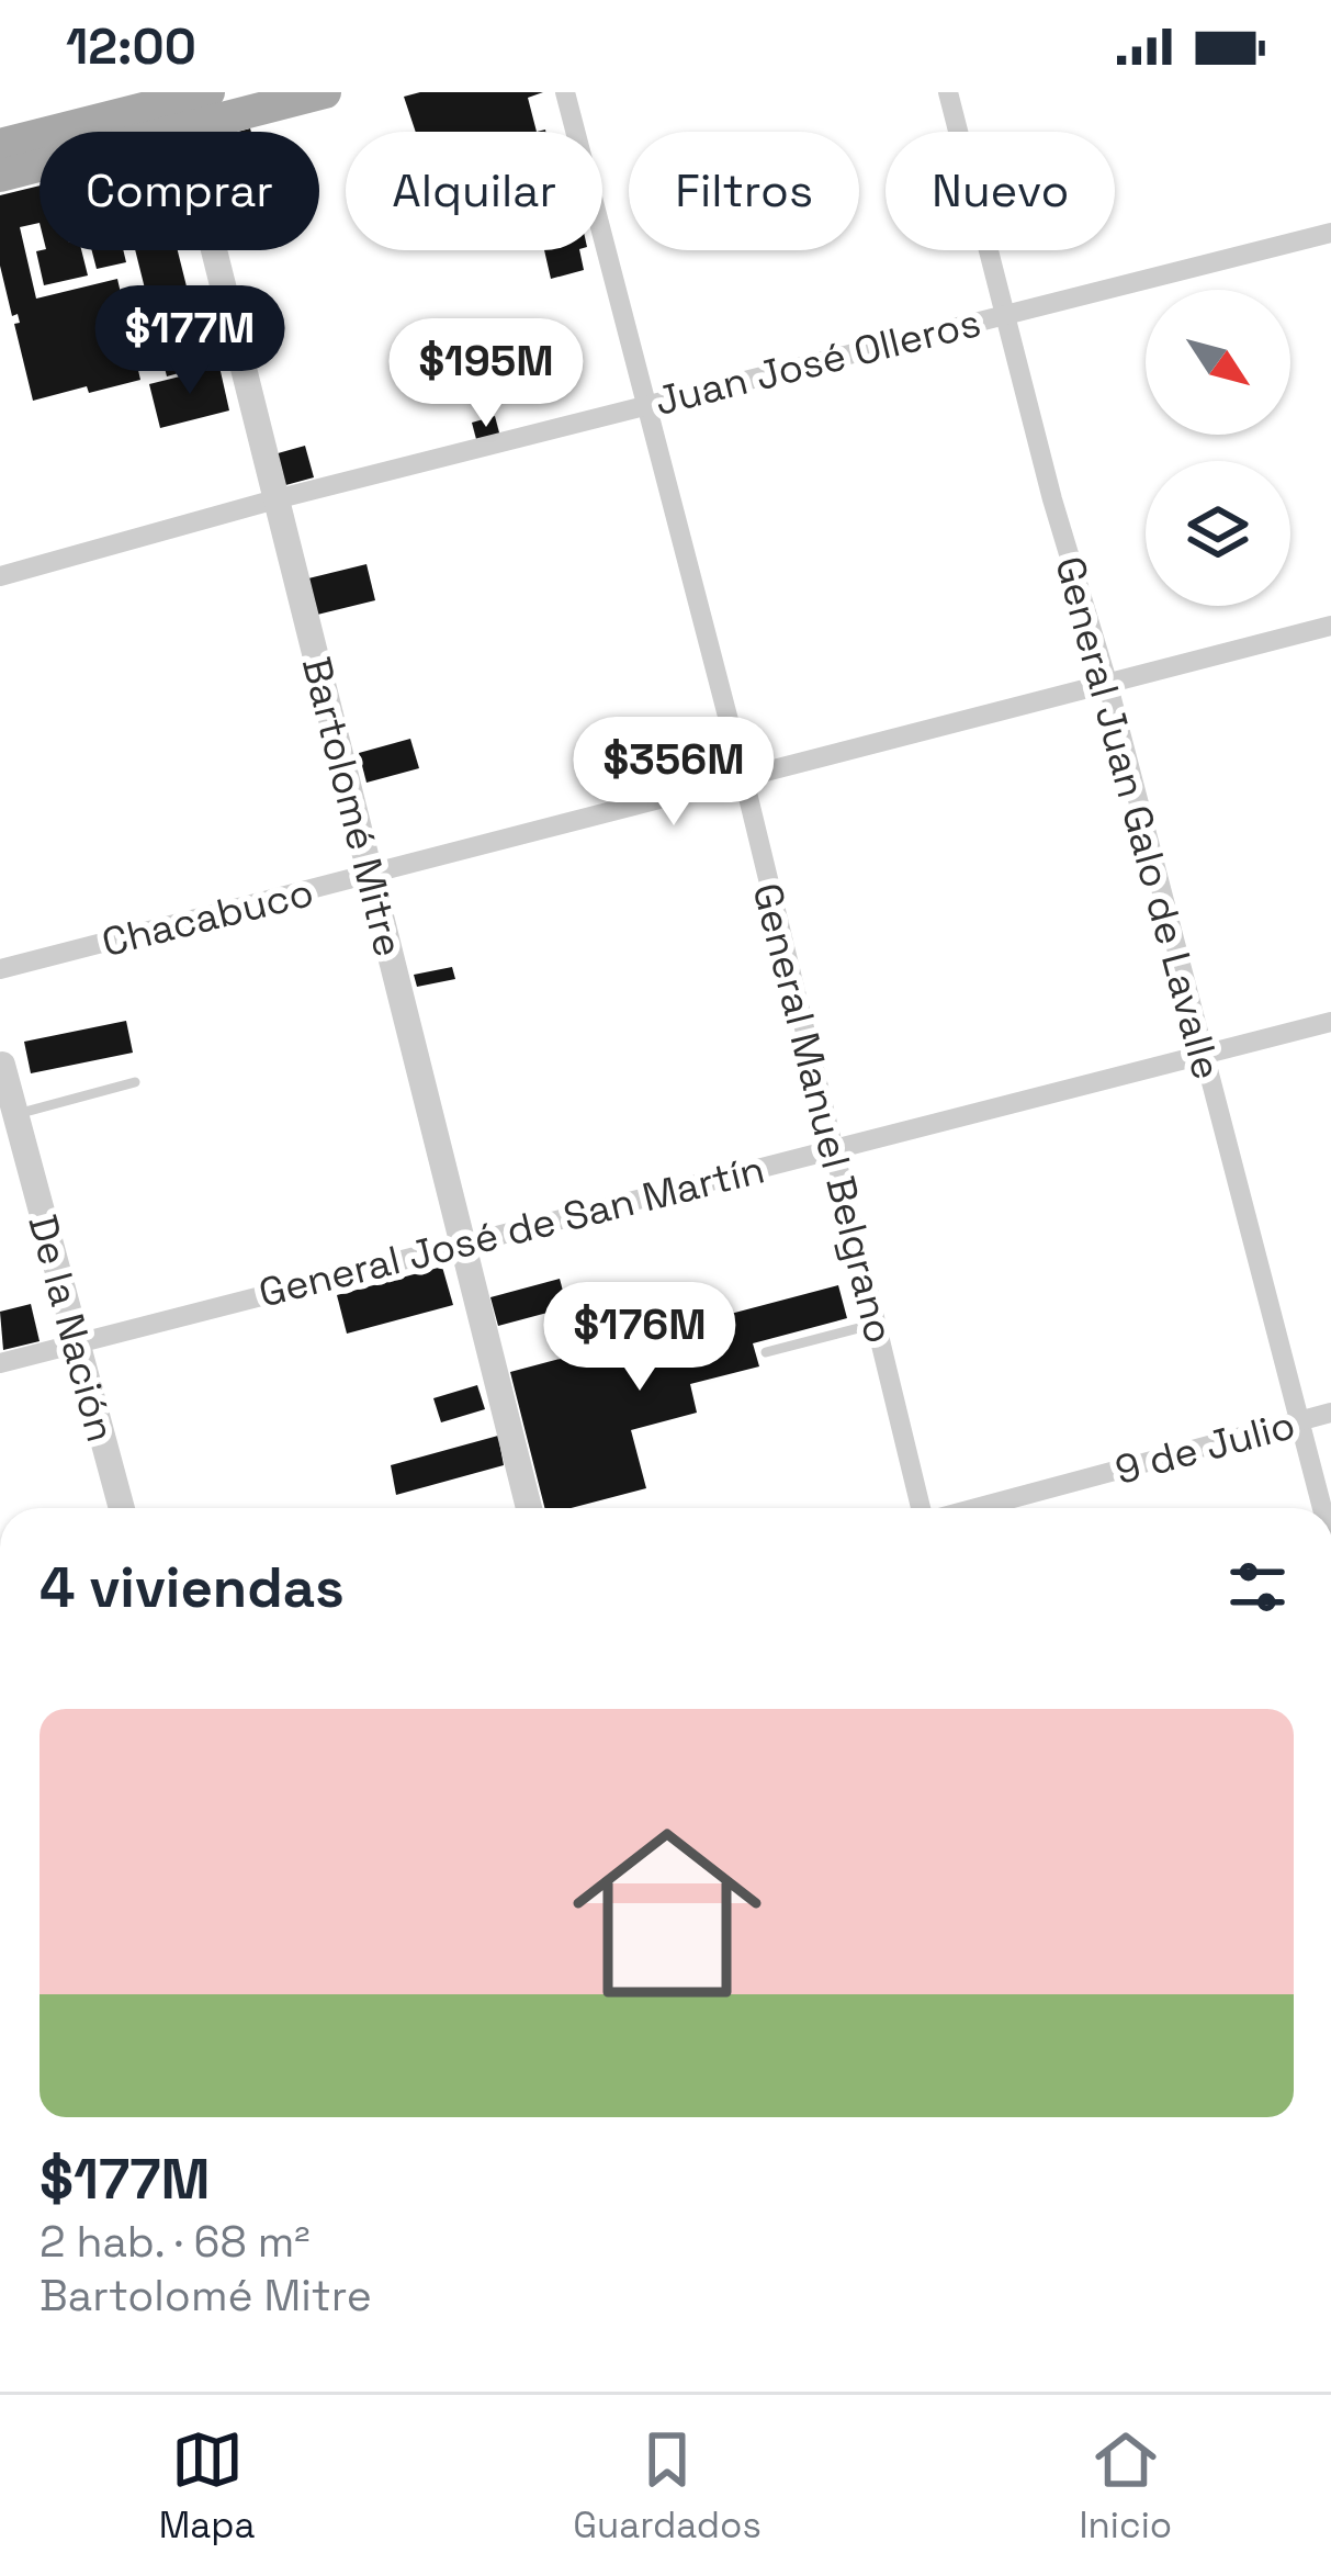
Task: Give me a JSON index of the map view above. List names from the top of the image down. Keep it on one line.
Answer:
{"streets":{"street":["Juan José Olleros","Bartolomé Mitre","General Juan Galo de Lavalle","Chacabuco","General Manuel Belgrano","General José de San Martín","De la Nación","9 de Julio"]},"crossings":[["Juan José Olleros","Bartolomé Mitre"],["Juan José Olleros","General Juan Galo de Lavalle"],["Juan José Olleros","General Manuel Belgrano"],["Bartolomé Mitre","Chacabuco"],["Bartolomé Mitre","General José de San Martín"],["General Juan Galo de Lavalle","Chacabuco"],["General Juan Galo de Lavalle","General José de San Martín"],["General Juan Galo de Lavalle","9 de Julio"],["Chacabuco","General Manuel Belgrano"],["General Manuel Belgrano","General José de San Martín"],["General José de San Martín","De la Nación"]],"north":"bottom right","page":{"status":"12:00","chip":["Comprar","Alquilar","Filtros","Nuevo"],"price":["$177M","$195M","$356M","$176M"],"heading":"4 viviendas","list":[{"name":"$177M","note":"2 hab. · 68 m² · Bartolomé Mitre"}],"tabs":["Mapa","Guardados","Inicio"]}}
